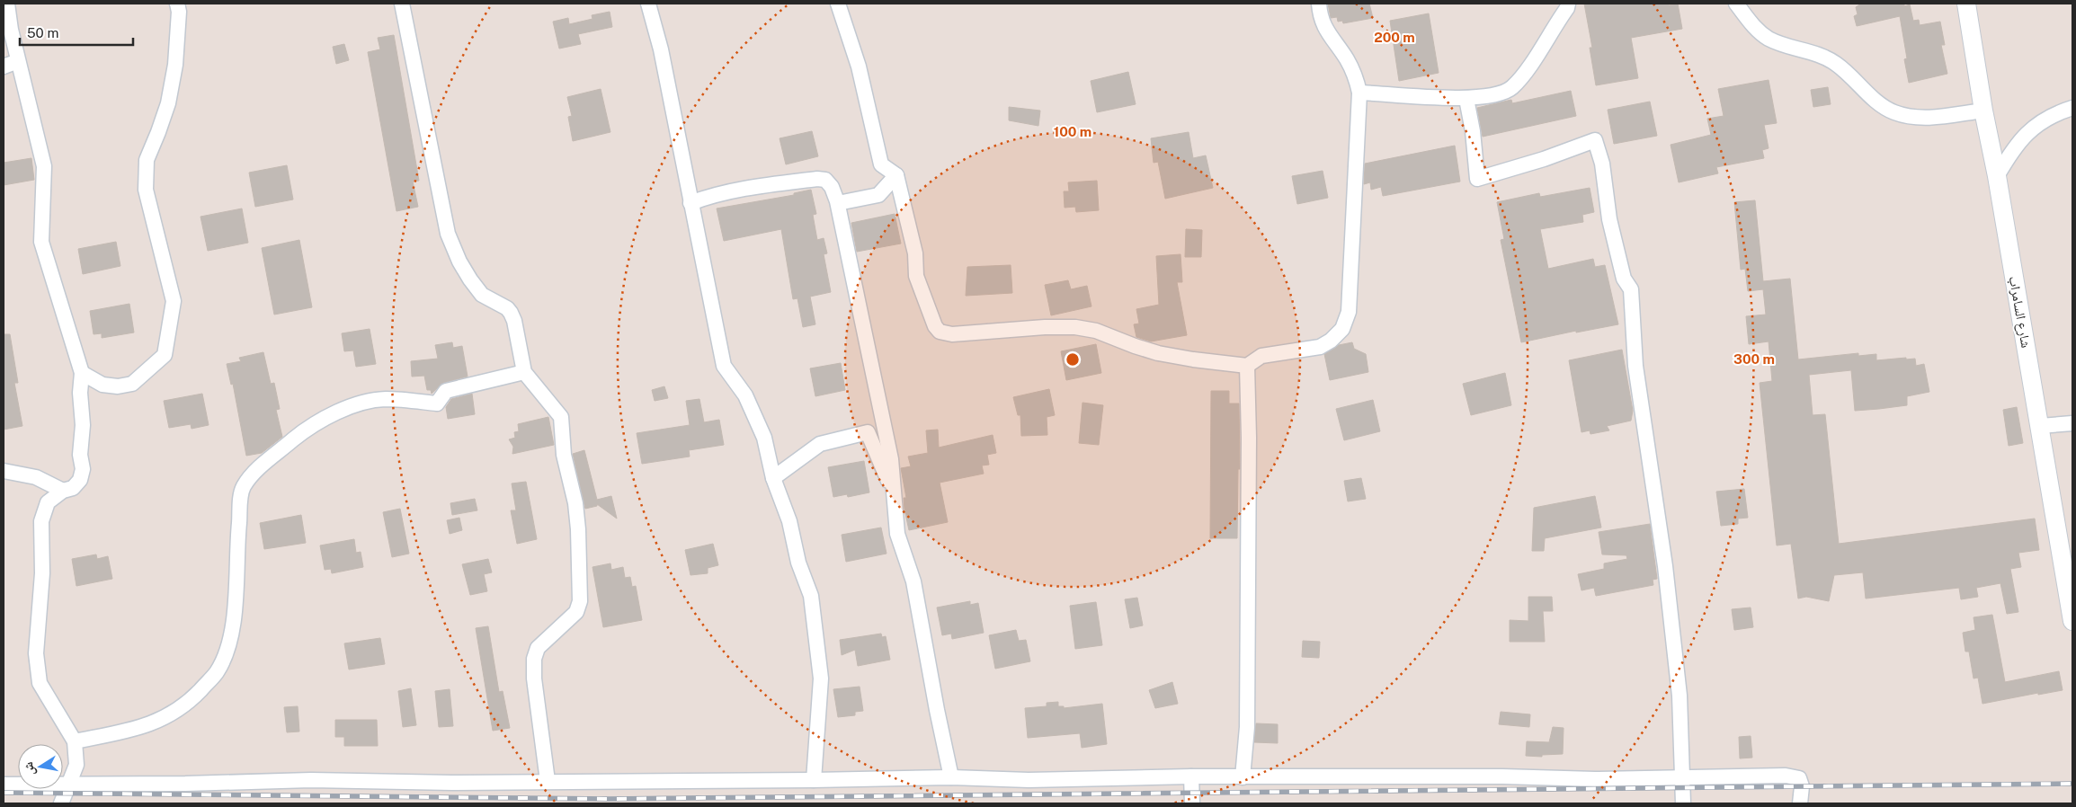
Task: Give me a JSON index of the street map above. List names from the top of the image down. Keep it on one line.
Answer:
{"streets":{"street":["شارع السامراب"]},"scale_bar":"50 m","north":"left","rings":["200 m","100 m","300 m"]}
